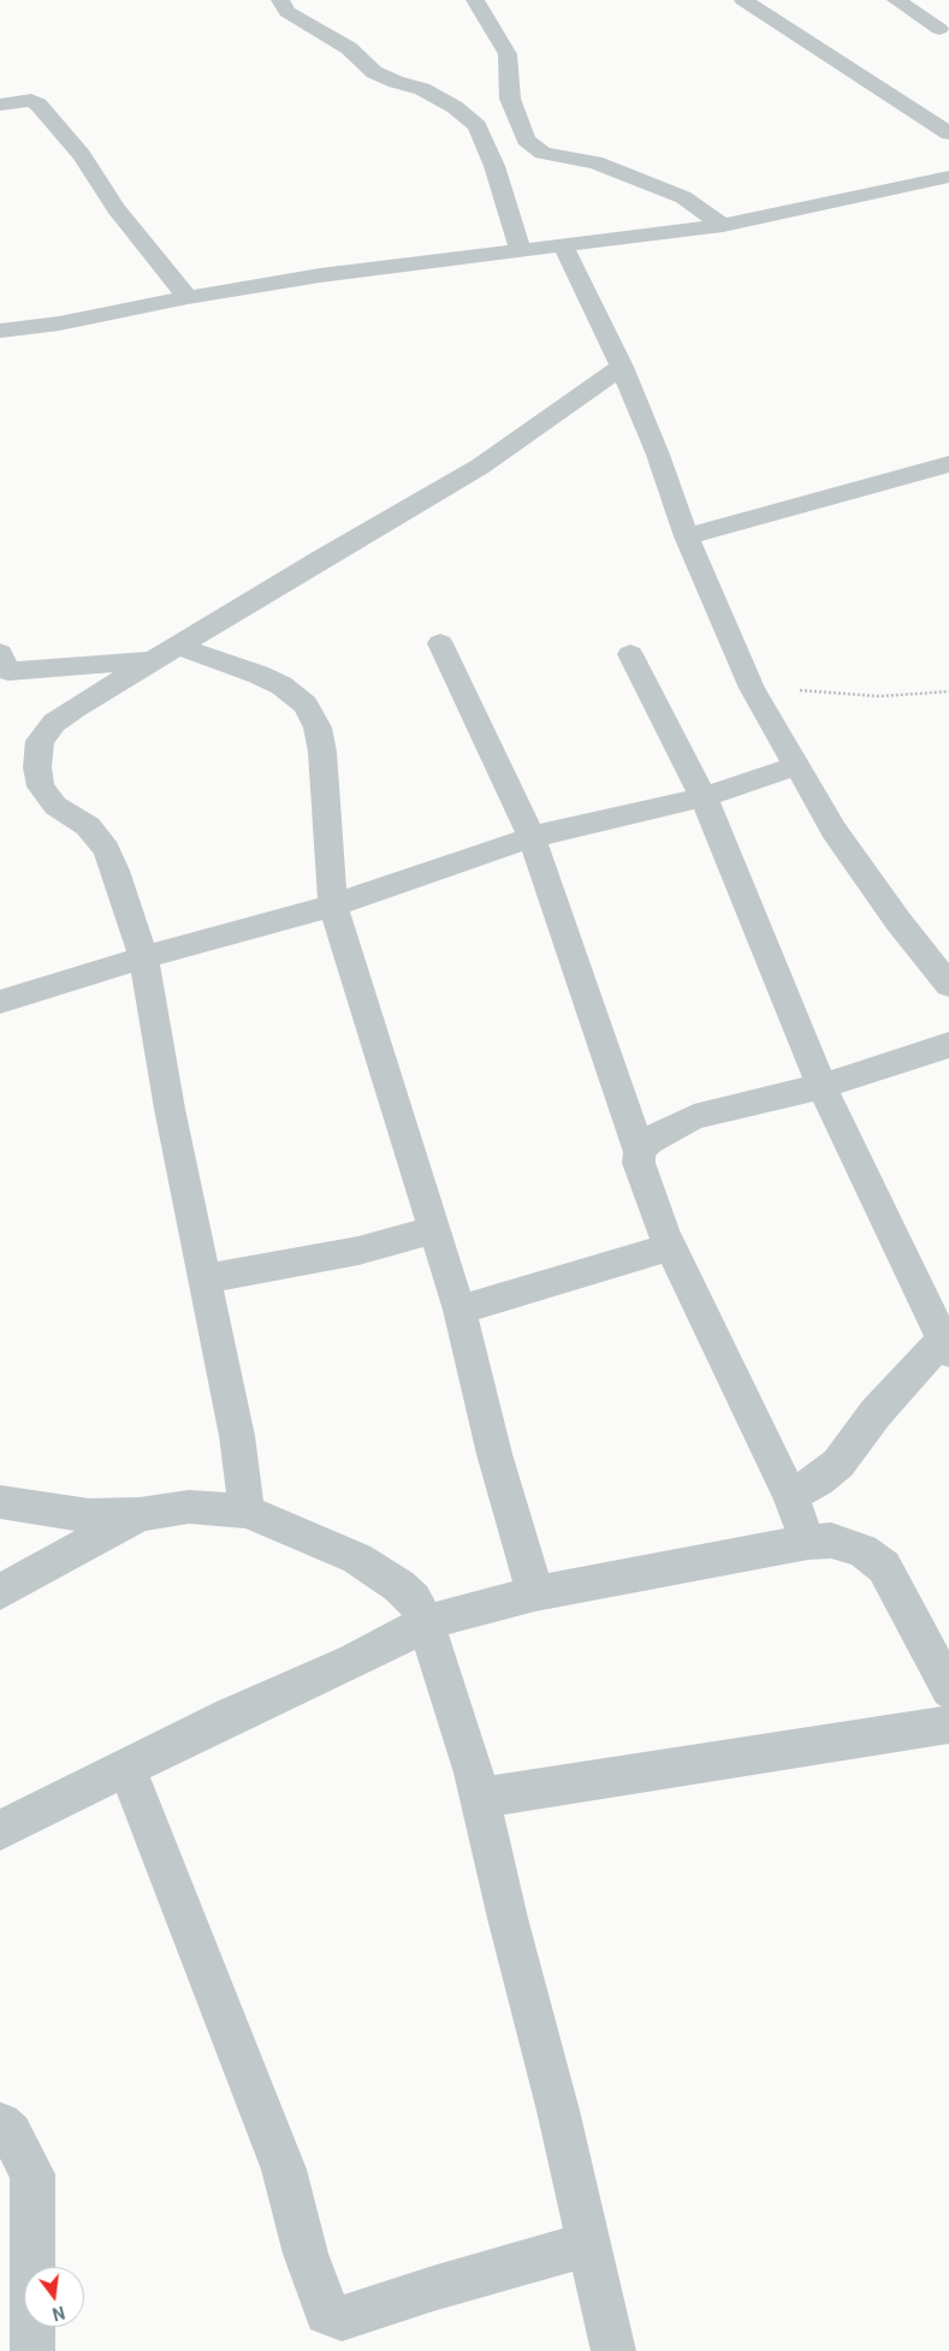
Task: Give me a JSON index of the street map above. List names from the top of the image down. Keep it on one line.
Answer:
{"north":"bottom"}
